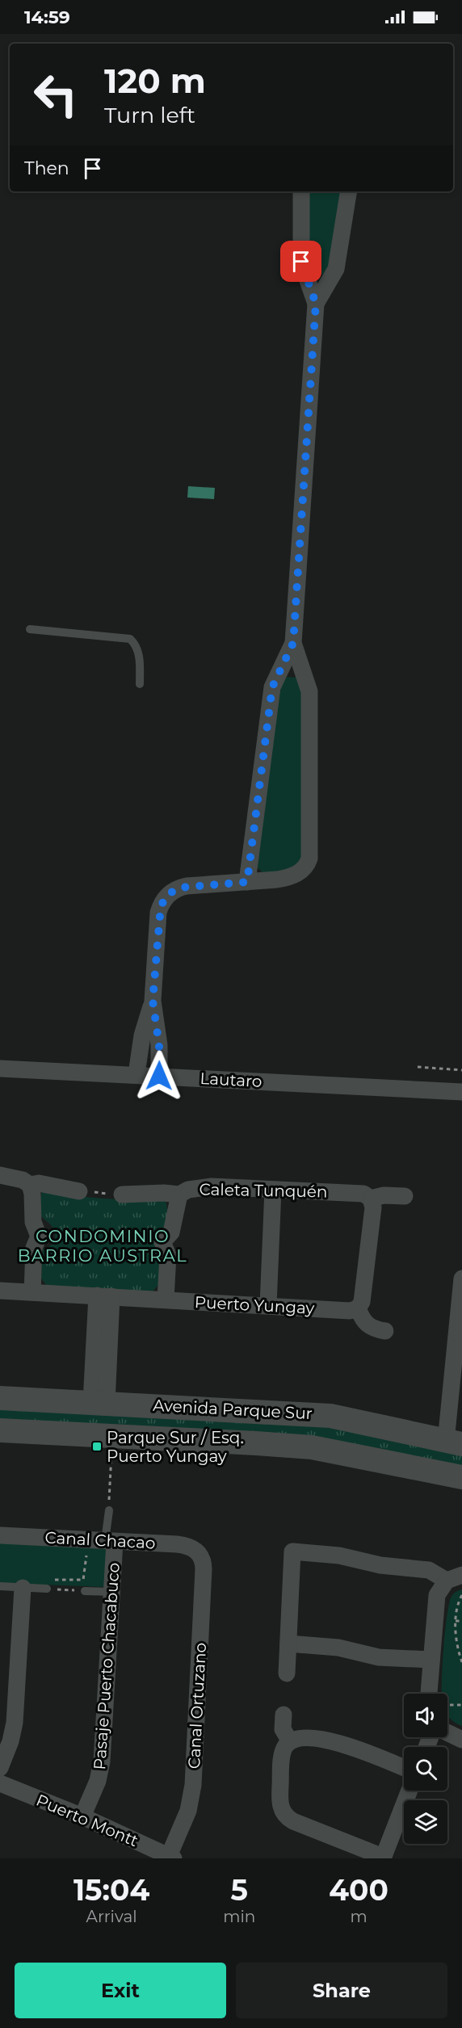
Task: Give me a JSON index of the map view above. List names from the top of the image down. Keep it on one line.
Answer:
{"streets":{"street":["Lautaro","Caleta Tunquén","Puerto Yungay","Avenida Parque Sur","Canal Chacao","Pasaje Puerto Chacabuco","Canal Ortuzano","Puerto Montt"]},"crossings":[["Canal Chacao","Pasaje Puerto Chacabuco"],["Canal Chacao","Canal Ortuzano"],["Pasaje Puerto Chacabuco","Puerto Montt"],["Canal Ortuzano","Puerto Montt"]],"districts":["CONDOMINIO BARRIO AUSTRAL"],"places":{"transit":["Parque Sur / Esq. Puerto Yungay"]},"page":{"status":"14:59","turn":["120 m","Turn left"],"then":"Then","eta":["15:04","Arrival","5","min","400","m"],"buttons":["Exit","Share"]}}
